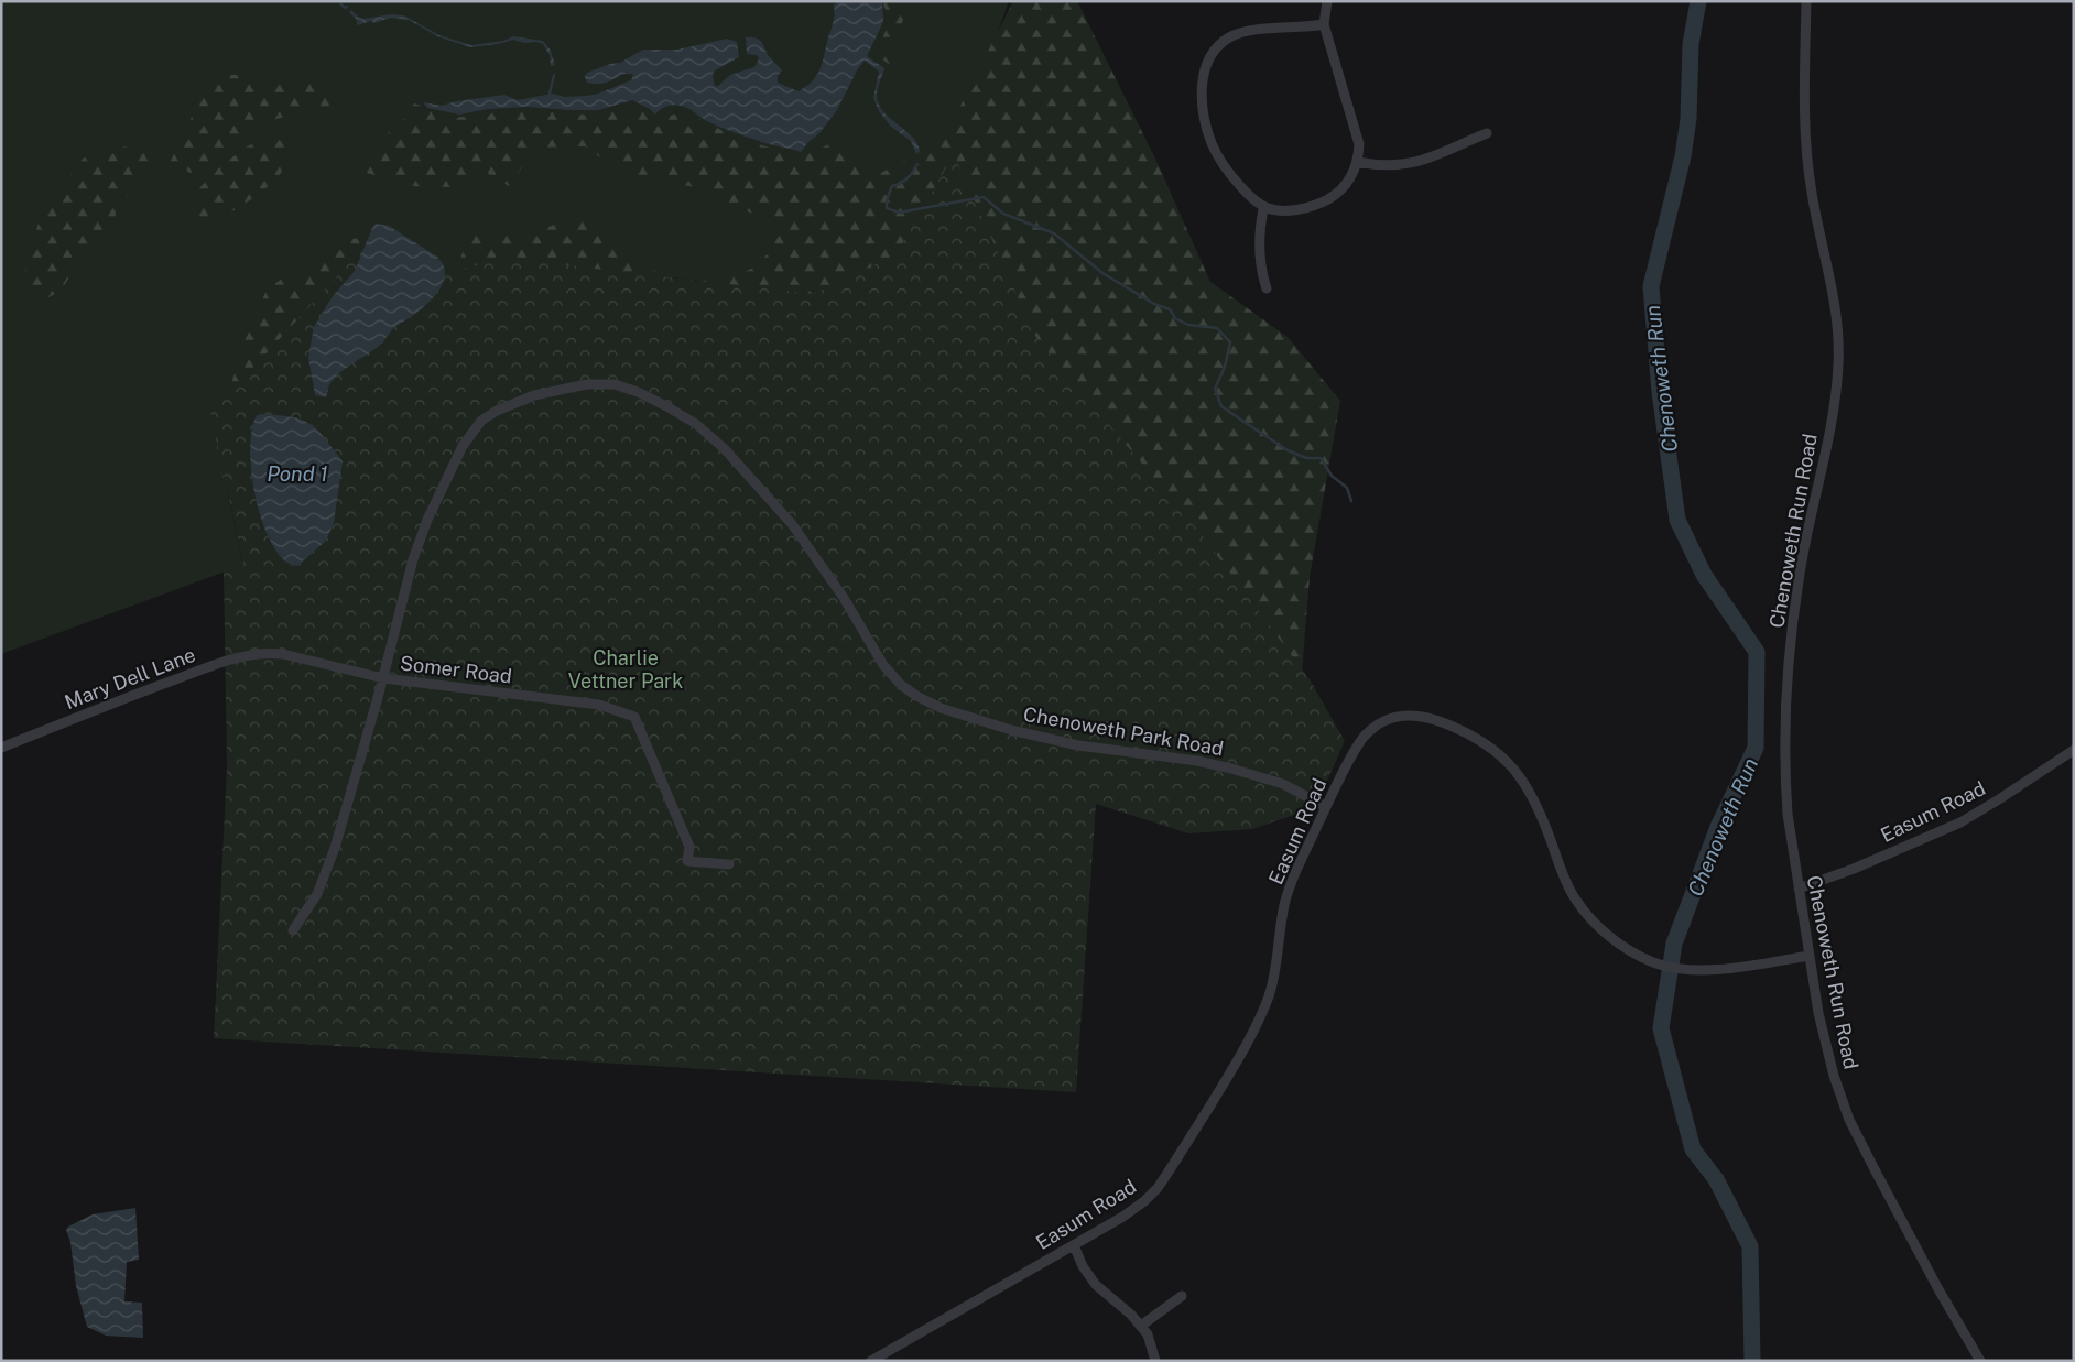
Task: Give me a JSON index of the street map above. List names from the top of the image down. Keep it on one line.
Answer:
{"streets":{"street":["Chenoweth Run Road","Somer Road","Mary Dell Lane","Chenoweth Park Road","Easum Road"]},"crossings":[["Chenoweth Run Road","Easum Road"],["Somer Road","Mary Dell Lane"],["Somer Road","Chenoweth Park Road"],["Chenoweth Park Road","Easum Road"]],"water":["Chenoweth Run","Pond 1"],"parks":["Charlie Vettner Park"]}
